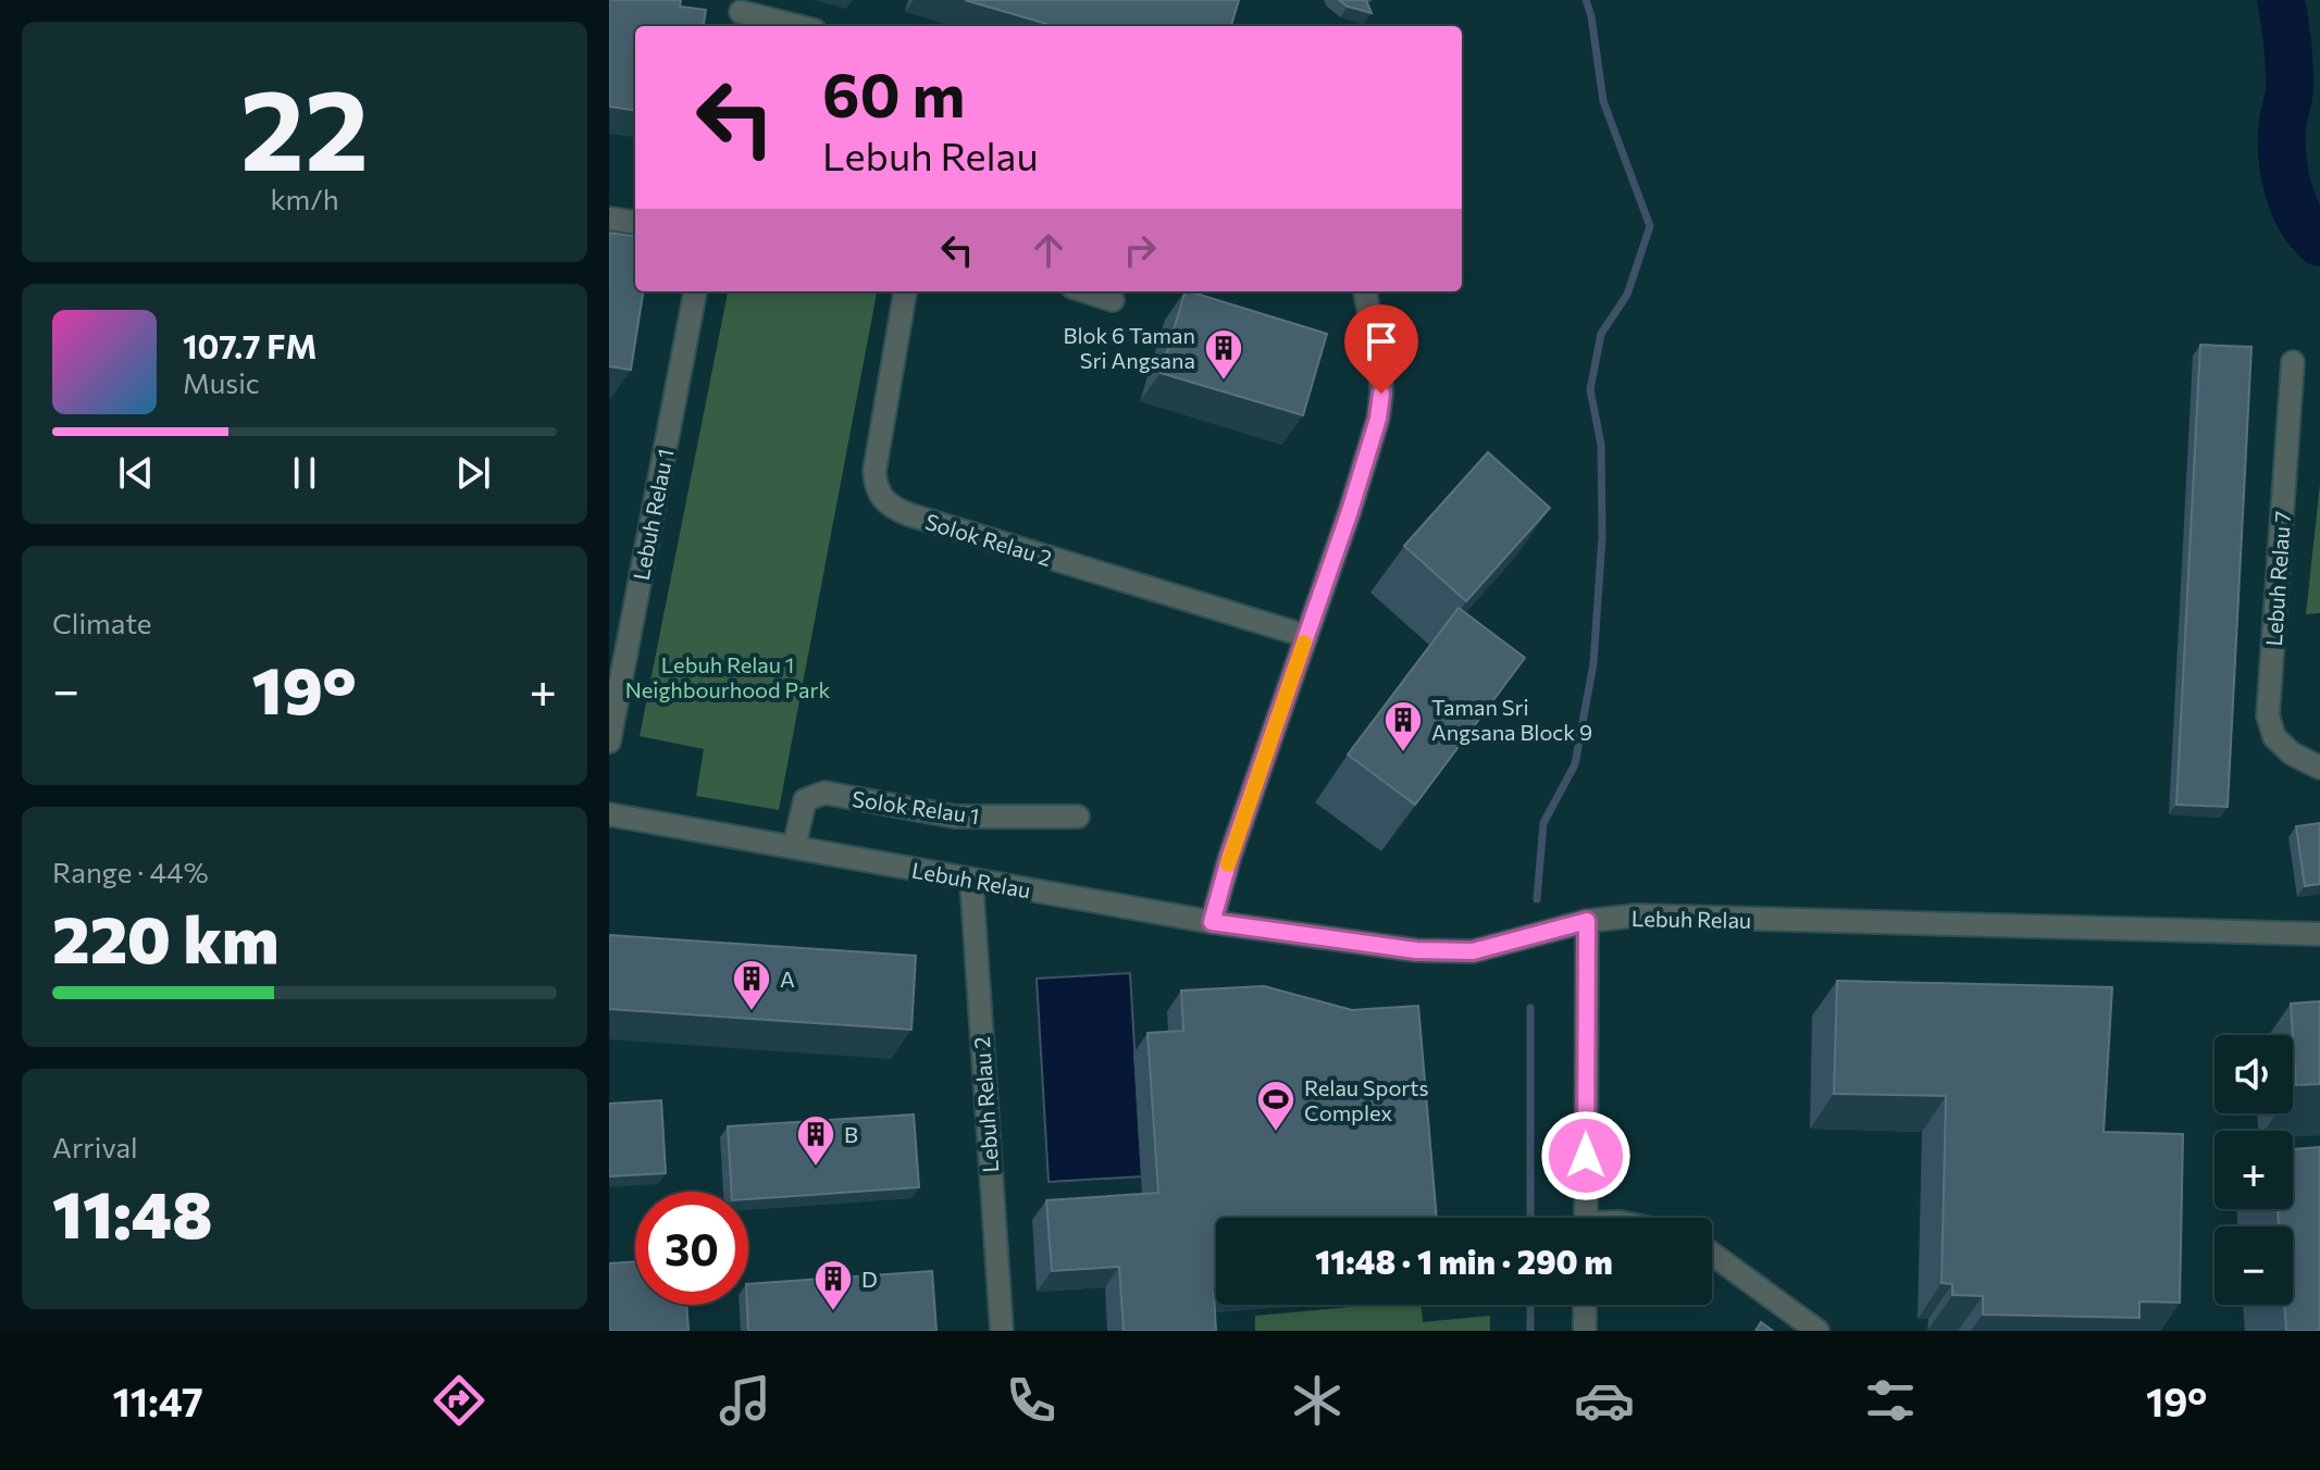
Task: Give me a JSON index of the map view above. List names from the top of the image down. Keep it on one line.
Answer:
{"streets":{"street":["Lebuh Relau 1","Solok Relau 2","Lebuh Relau 7","Solok Relau 1","Lebuh Relau","Lebuh Relau 2"]},"crossings":[["Solok Relau 1","Lebuh Relau"],["Lebuh Relau","Lebuh Relau 2"]],"parks":["Lebuh Relau 1 Neighbourhood Park"],"places":{"building":["Blok 6 Taman Sri Angsana","Taman Sri Angsana Block 9","A","B","D"],"sports":["Relau Sports Complex"]},"page":{"tile":[["22","km/h"],"Climate",["Range · 44%","220 km"],["Arrival","11:48"]],"turn":["60 m","Lebuh Relau"],"song":["107.7 FM","Music"],"heat":["−","19°","+"],"map_buttons":["+","−"],"limit":"30","trip":"11:48 · 1 min · 290 m","tabs":["11:47","19°"]}}
